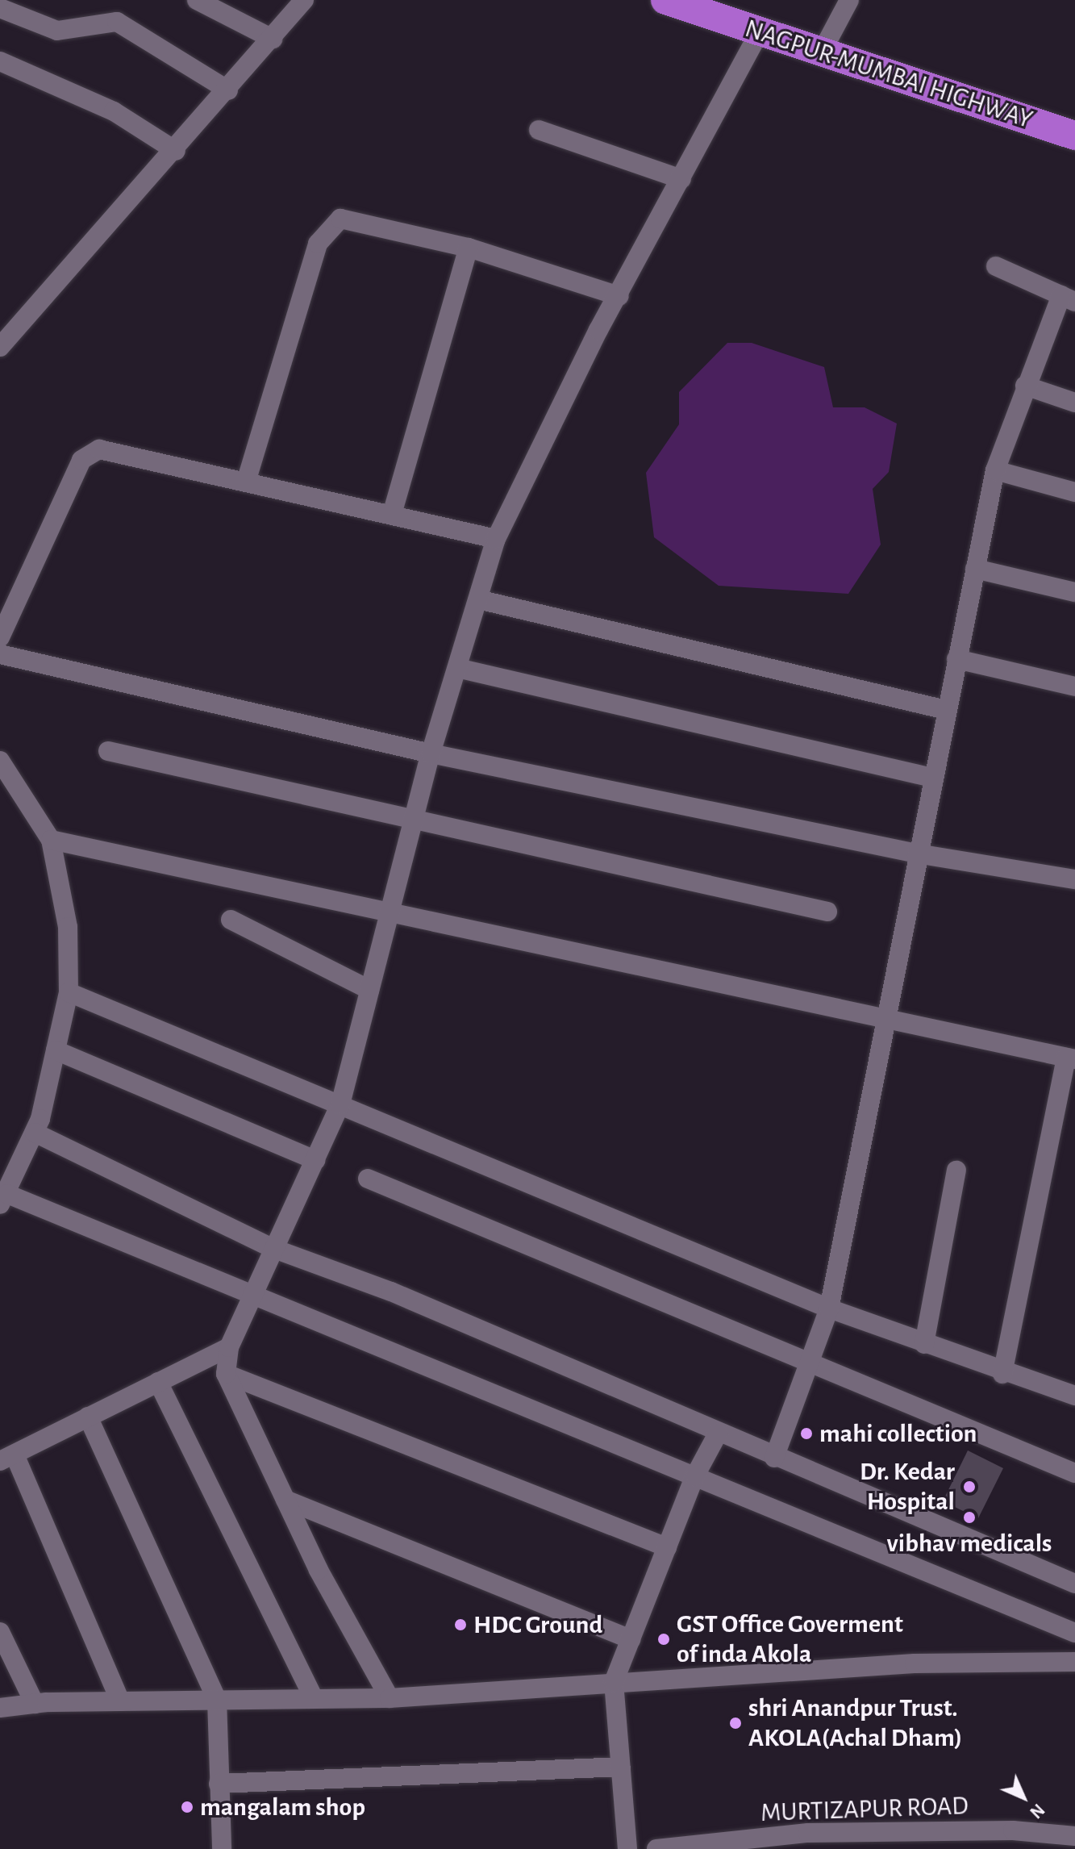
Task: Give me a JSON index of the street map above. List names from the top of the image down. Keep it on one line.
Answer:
{"streets":{"highway":["NAGPUR-MUMBAI HIGHWAY"],"street":["MURTIZAPUR ROAD"]},"places":["mahi collection","Dr. Kedar Hospital","vibhav medicals","HDC Ground","GST Office Goverment of inda Akola","shri Anandpur Trust. AKOLA(Achal Dham)","mangalam shop"],"north":"bottom right"}
